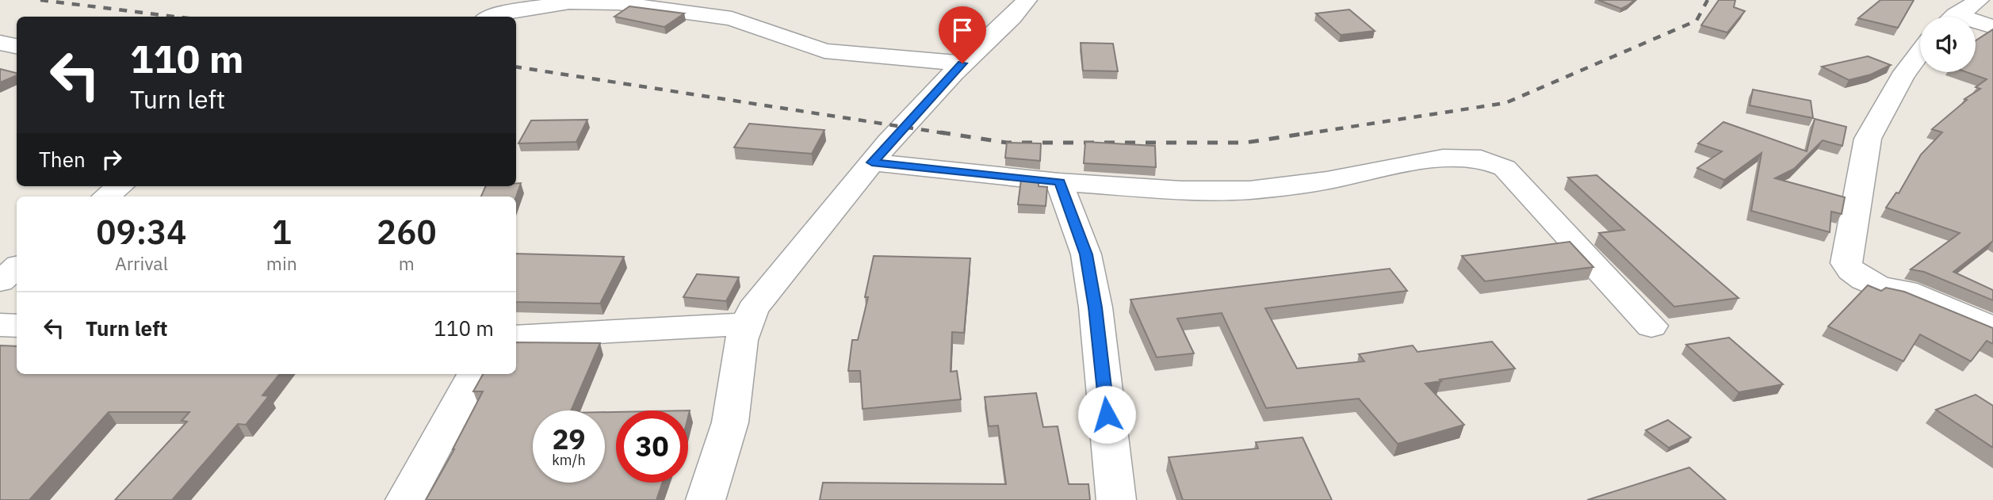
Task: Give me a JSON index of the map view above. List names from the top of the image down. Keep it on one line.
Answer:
{"page":{"turn":["110 m","Turn left"],"then":"Then","eta":["09:34","Arrival","1","min","260","m"],"list":[{"name":"Turn left","value":"110 m"}],"speed":"29 km/h","limit":"30"}}
